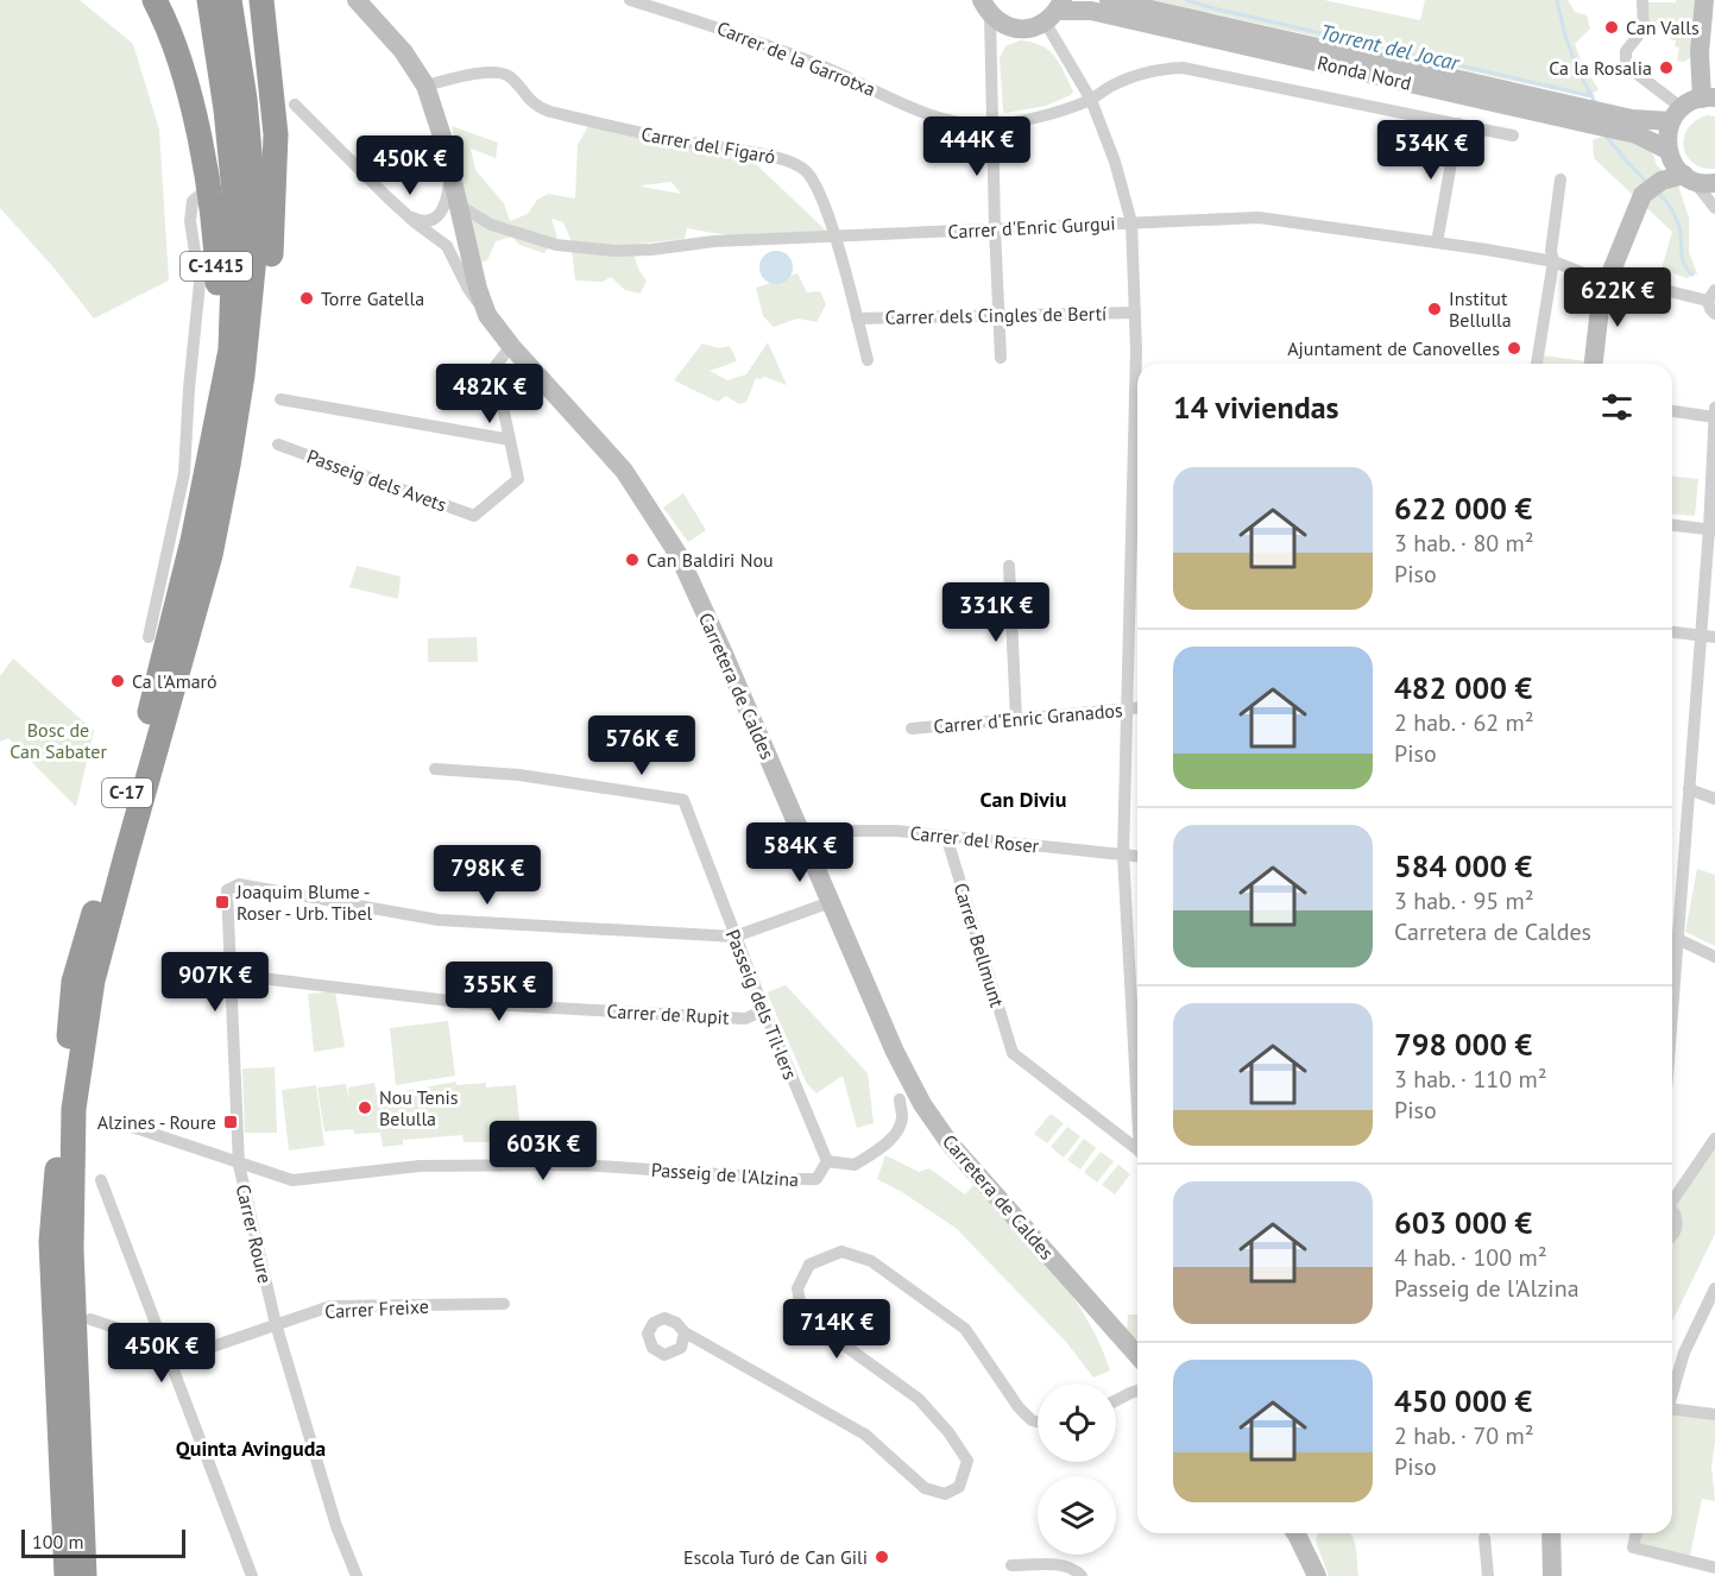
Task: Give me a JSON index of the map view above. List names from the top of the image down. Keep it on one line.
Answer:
{"streets":{"highway":["C-1415","C-17"],"street":["Carrer de la Garrotxa","Ronda Nord","Carrer del Figaró","Carrer d'Enric Gurgui","Carrer dels Cingles de Bertí","Passeig dels Avets","Carretera de Caldes","Carrer d'Enric Granados","Carrer del Roser","Carrer Bellmunt","Passeig dels Til·lers","Carrer de Rupit","Passeig de l'Alzina","Carrer Roure","Carrer Freixe"]},"crossings":[["Carrer del Figaró","Carrer d'Enric Gurgui"],["Carrer del Figaró","Carrer dels Cingles de Bertí"],["Carrer del Figaró","Carretera de Caldes"],["Carrer d'Enric Gurgui","Carretera de Caldes"],["C-1415","C-17"],["Carretera de Caldes","Carrer del Roser"],["Carrer del Roser","Carrer Bellmunt"],["Passeig dels Til·lers","Carrer de Rupit"],["Passeig dels Til·lers","Passeig de l'Alzina"],["Passeig dels Til·lers","Carrer Roure"],["Carrer de Rupit","Carrer Roure"],["Passeig de l'Alzina","Carrer Roure"],["Carrer Roure","Carrer Freixe"]],"districts":["Can Diviu","Quinta Avinguda"],"water":["Torrent del Jocar"],"parks":["Bosc de Can Sabater"],"places":{"other":["Can Valls","Ca la Rosalia","Torre Gatella","Institut Bellulla","Ajuntament de Canovelles","Can Baldiri Nou","Ca l'Amaró","Nou Tenis Belulla","Escola Turó de Can Gili"],"transit":["Joaquim Blume - Roser - Urb. Tibel","Alzines - Roure"]},"scale_bar":"100 m","page":{"price":["444K €","534K €","450K €","622K €","482K €","331K €","576K €","584K €","798K €","907K €","355K €","603K €","714K €","450K €"],"heading":"14 viviendas","list":[{"name":"622 000 €","note":"3 hab. · 80 m² · Piso"},{"name":"482 000 €","note":"2 hab. · 62 m² · Piso"},{"name":"584 000 €","note":"3 hab. · 95 m² · Carretera de Caldes"},{"name":"798 000 €","note":"3 hab. · 110 m² · Piso"},{"name":"603 000 €","note":"4 hab. · 100 m² · Passeig de l'Alzina"},{"name":"450 000 €","note":"2 hab. · 70 m² · Piso"}],"scale":"100 m"}}
